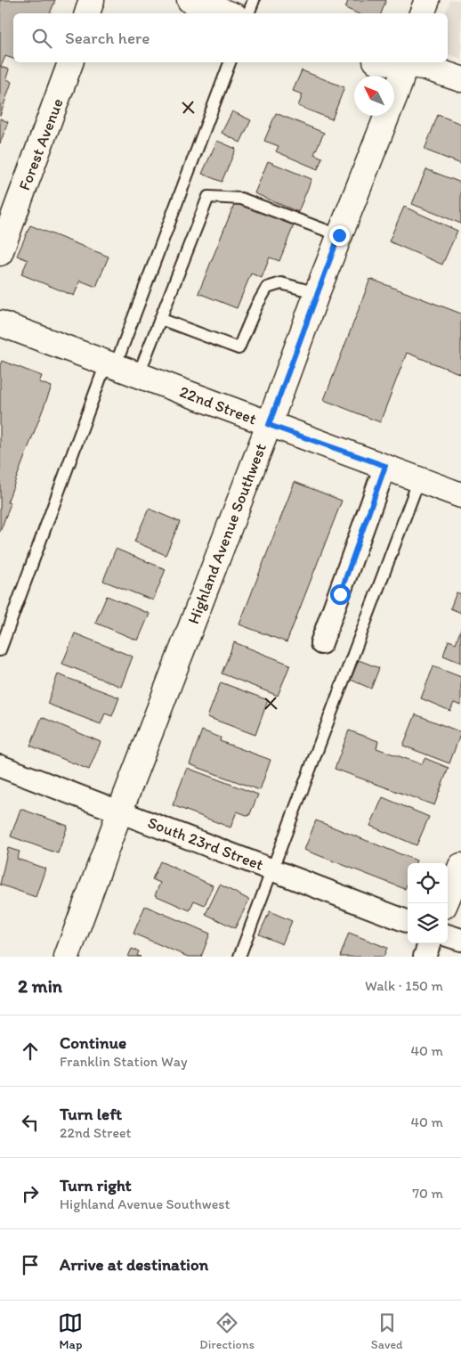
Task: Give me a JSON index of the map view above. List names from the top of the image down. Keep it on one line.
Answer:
{"streets":{"street":["Forest Avenue","22nd Street","Highland Avenue Southwest","South 23rd Street"]},"crossings":[["22nd Street","Highland Avenue Southwest"],["Highland Avenue Southwest","South 23rd Street"]],"north":"top left","page":{"search":"Search here","heading":["2 min","Walk · 150 m"],"list":[["Continue","Franklin Station Way","40 m"],["Turn left","22nd Street","40 m"],["Turn right","Highland Avenue Southwest","70 m"],"Arrive at destination"],"nav":["Map","Directions","Saved"]}}
